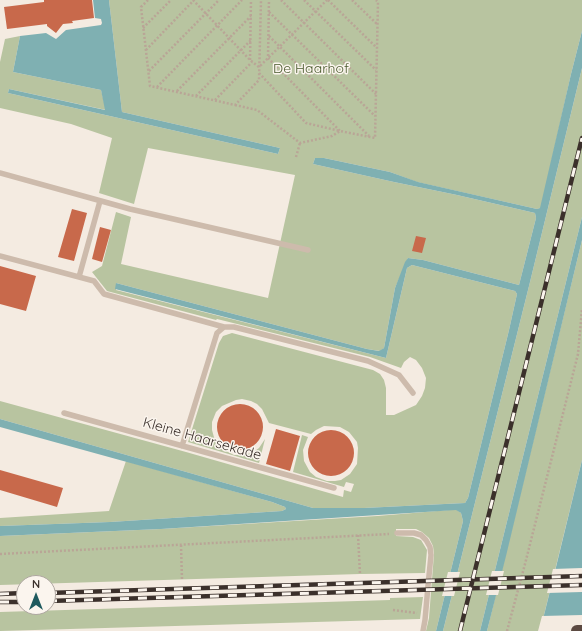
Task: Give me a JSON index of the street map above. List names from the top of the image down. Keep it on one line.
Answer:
{"streets":{"lane":["Kleine Haarsekade"]},"parks":["De Haarhof"],"north":"top"}
